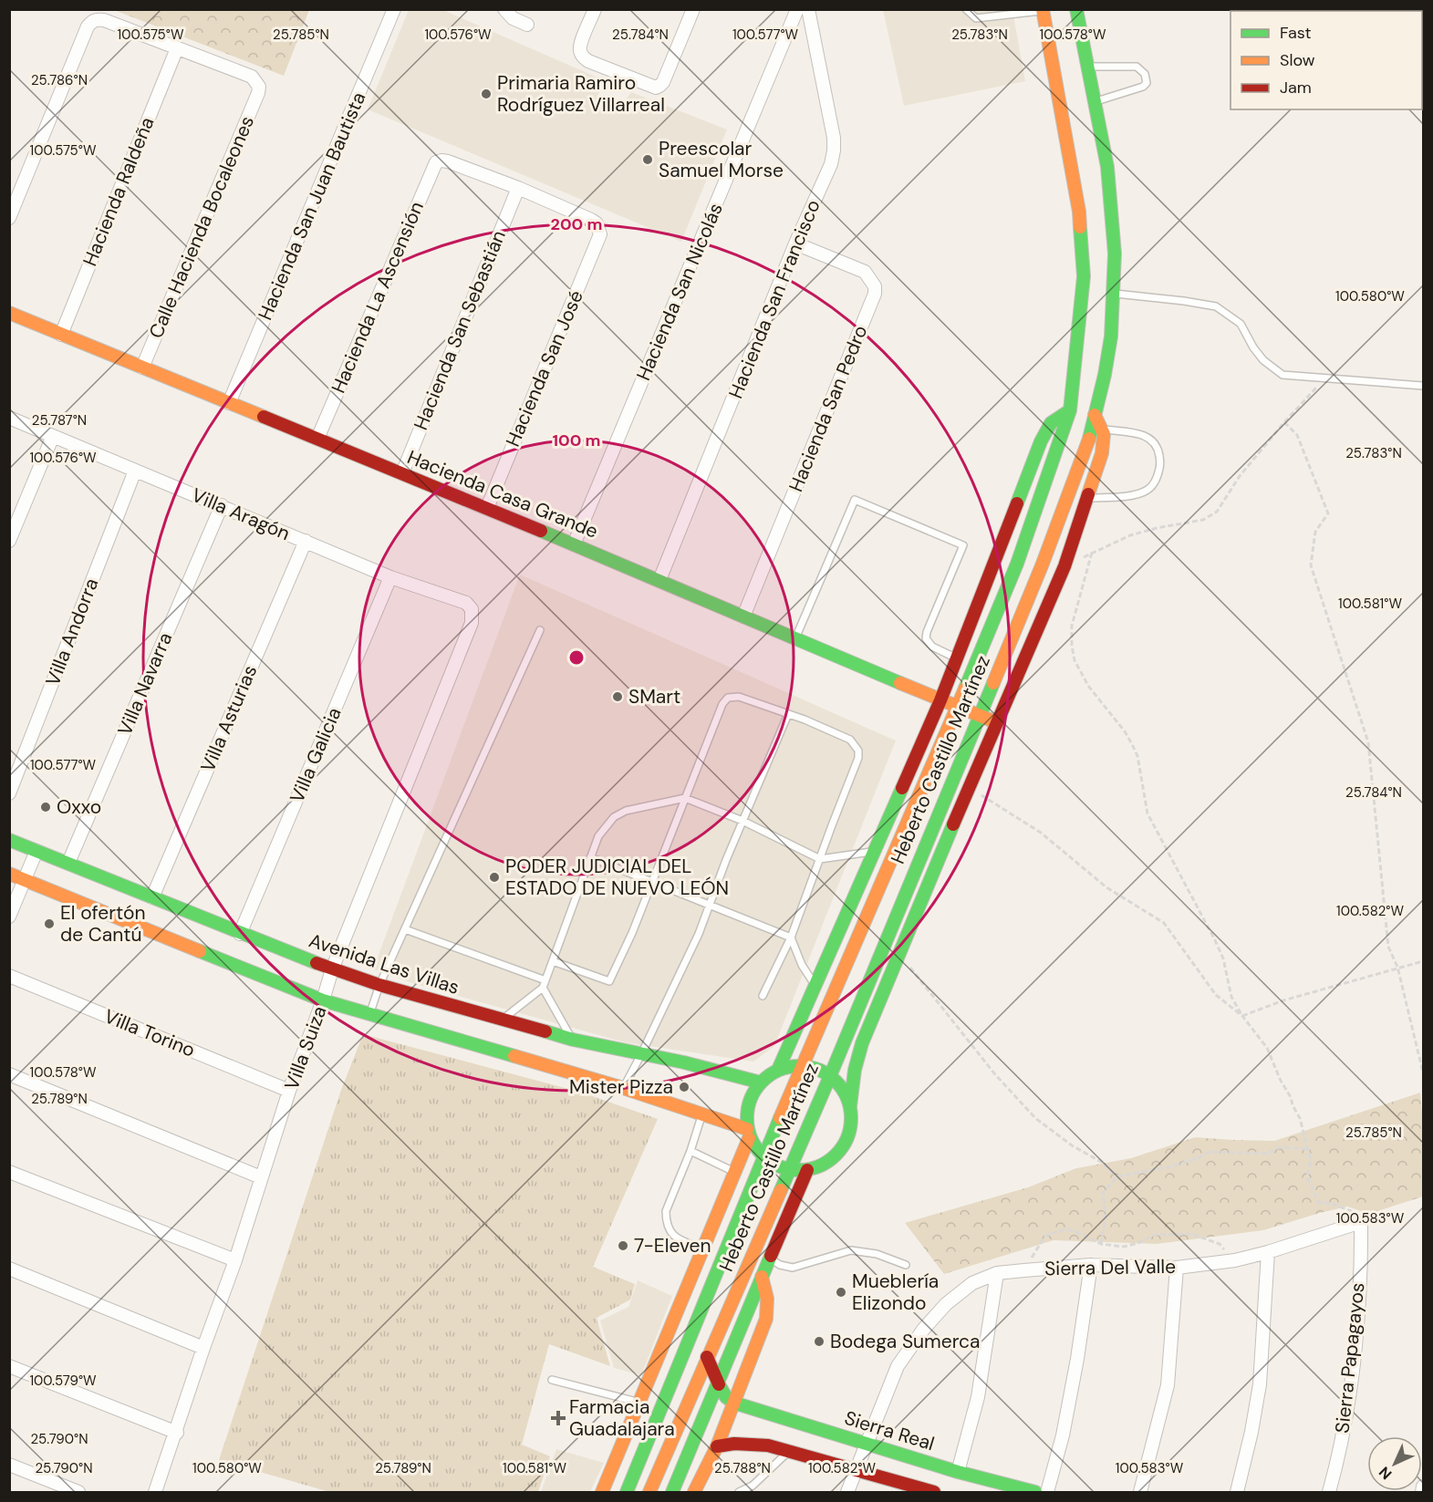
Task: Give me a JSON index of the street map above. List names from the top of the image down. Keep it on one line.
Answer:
{"streets":{"street":["Hacienda Raldeña","Hacienda San Juan Bautista","Calle Hacienda Bocaleones","Hacienda San Nicolás","Hacienda La Ascensión","Hacienda San Francisco","Hacienda San Sebastián","Hacienda San José","Hacienda San Pedro","Hacienda Casa Grande","Villa Aragón","Villa Andorra","Villa Navarra","Villa Asturias","Villa Galicia","Heberto Castillo Martínez","Avenida Las Villas","Villa Torino","Villa Suiza","Sierra Del Valle","Sierra Papagayos","Sierra Real"]},"crossings":[["Hacienda Raldeña","Calle Hacienda Bocaleones"],["Hacienda Raldeña","Hacienda Casa Grande"],["Hacienda San Juan Bautista","Hacienda Casa Grande"],["Calle Hacienda Bocaleones","Hacienda Casa Grande"],["Hacienda San Nicolás","Hacienda Casa Grande"],["Hacienda La Ascensión","Hacienda San Sebastián"],["Hacienda La Ascensión","Hacienda San José"],["Hacienda La Ascensión","Hacienda Casa Grande"],["Hacienda San Francisco","Hacienda San Pedro"],["Hacienda San Francisco","Hacienda Casa Grande"],["Hacienda San Sebastián","Hacienda San José"],["Hacienda San Sebastián","Hacienda Casa Grande"],["Hacienda San José","Hacienda Casa Grande"],["Hacienda San Pedro","Hacienda Casa Grande"],["Hacienda Casa Grande","Heberto Castillo Martínez"],["Villa Aragón","Villa Andorra"],["Villa Aragón","Villa Navarra"],["Villa Aragón","Villa Asturias"],["Villa Aragón","Villa Galicia"],["Villa Aragón","Villa Suiza"],["Villa Navarra","Avenida Las Villas"],["Villa Asturias","Avenida Las Villas"],["Villa Galicia","Avenida Las Villas"],["Avenida Las Villas","Villa Suiza"],["Villa Torino","Villa Suiza"],["Sierra Del Valle","Sierra Papagayos"],["Sierra Del Valle","Sierra Real"]],"places":{"other":["Primaria Ramiro Rodríguez Villarreal","Preescolar Samuel Morse","SMart","Oxxo","PODER JUDICIAL DEL ESTADO DE NUEVO LEÓN","El ofertón de Cantú","Mister Pizza","7-Eleven","Mueblería Elizondo","Bodega Sumerca"],"health":["Farmacia Guadalajara"]},"legend":["Fast","Slow","Jam"],"north":"bottom left","coordinates":["100.575°W","25.785°N","100.576°W","25.784°N","100.577°W","25.783°N","100.578°W","25.786°N","100.580°W","25.787°N","100.581°W","100.582°W","25.789°N","100.583°W","100.579°W","25.790°N","25.788°N"],"rings":["200 m","100 m"]}
